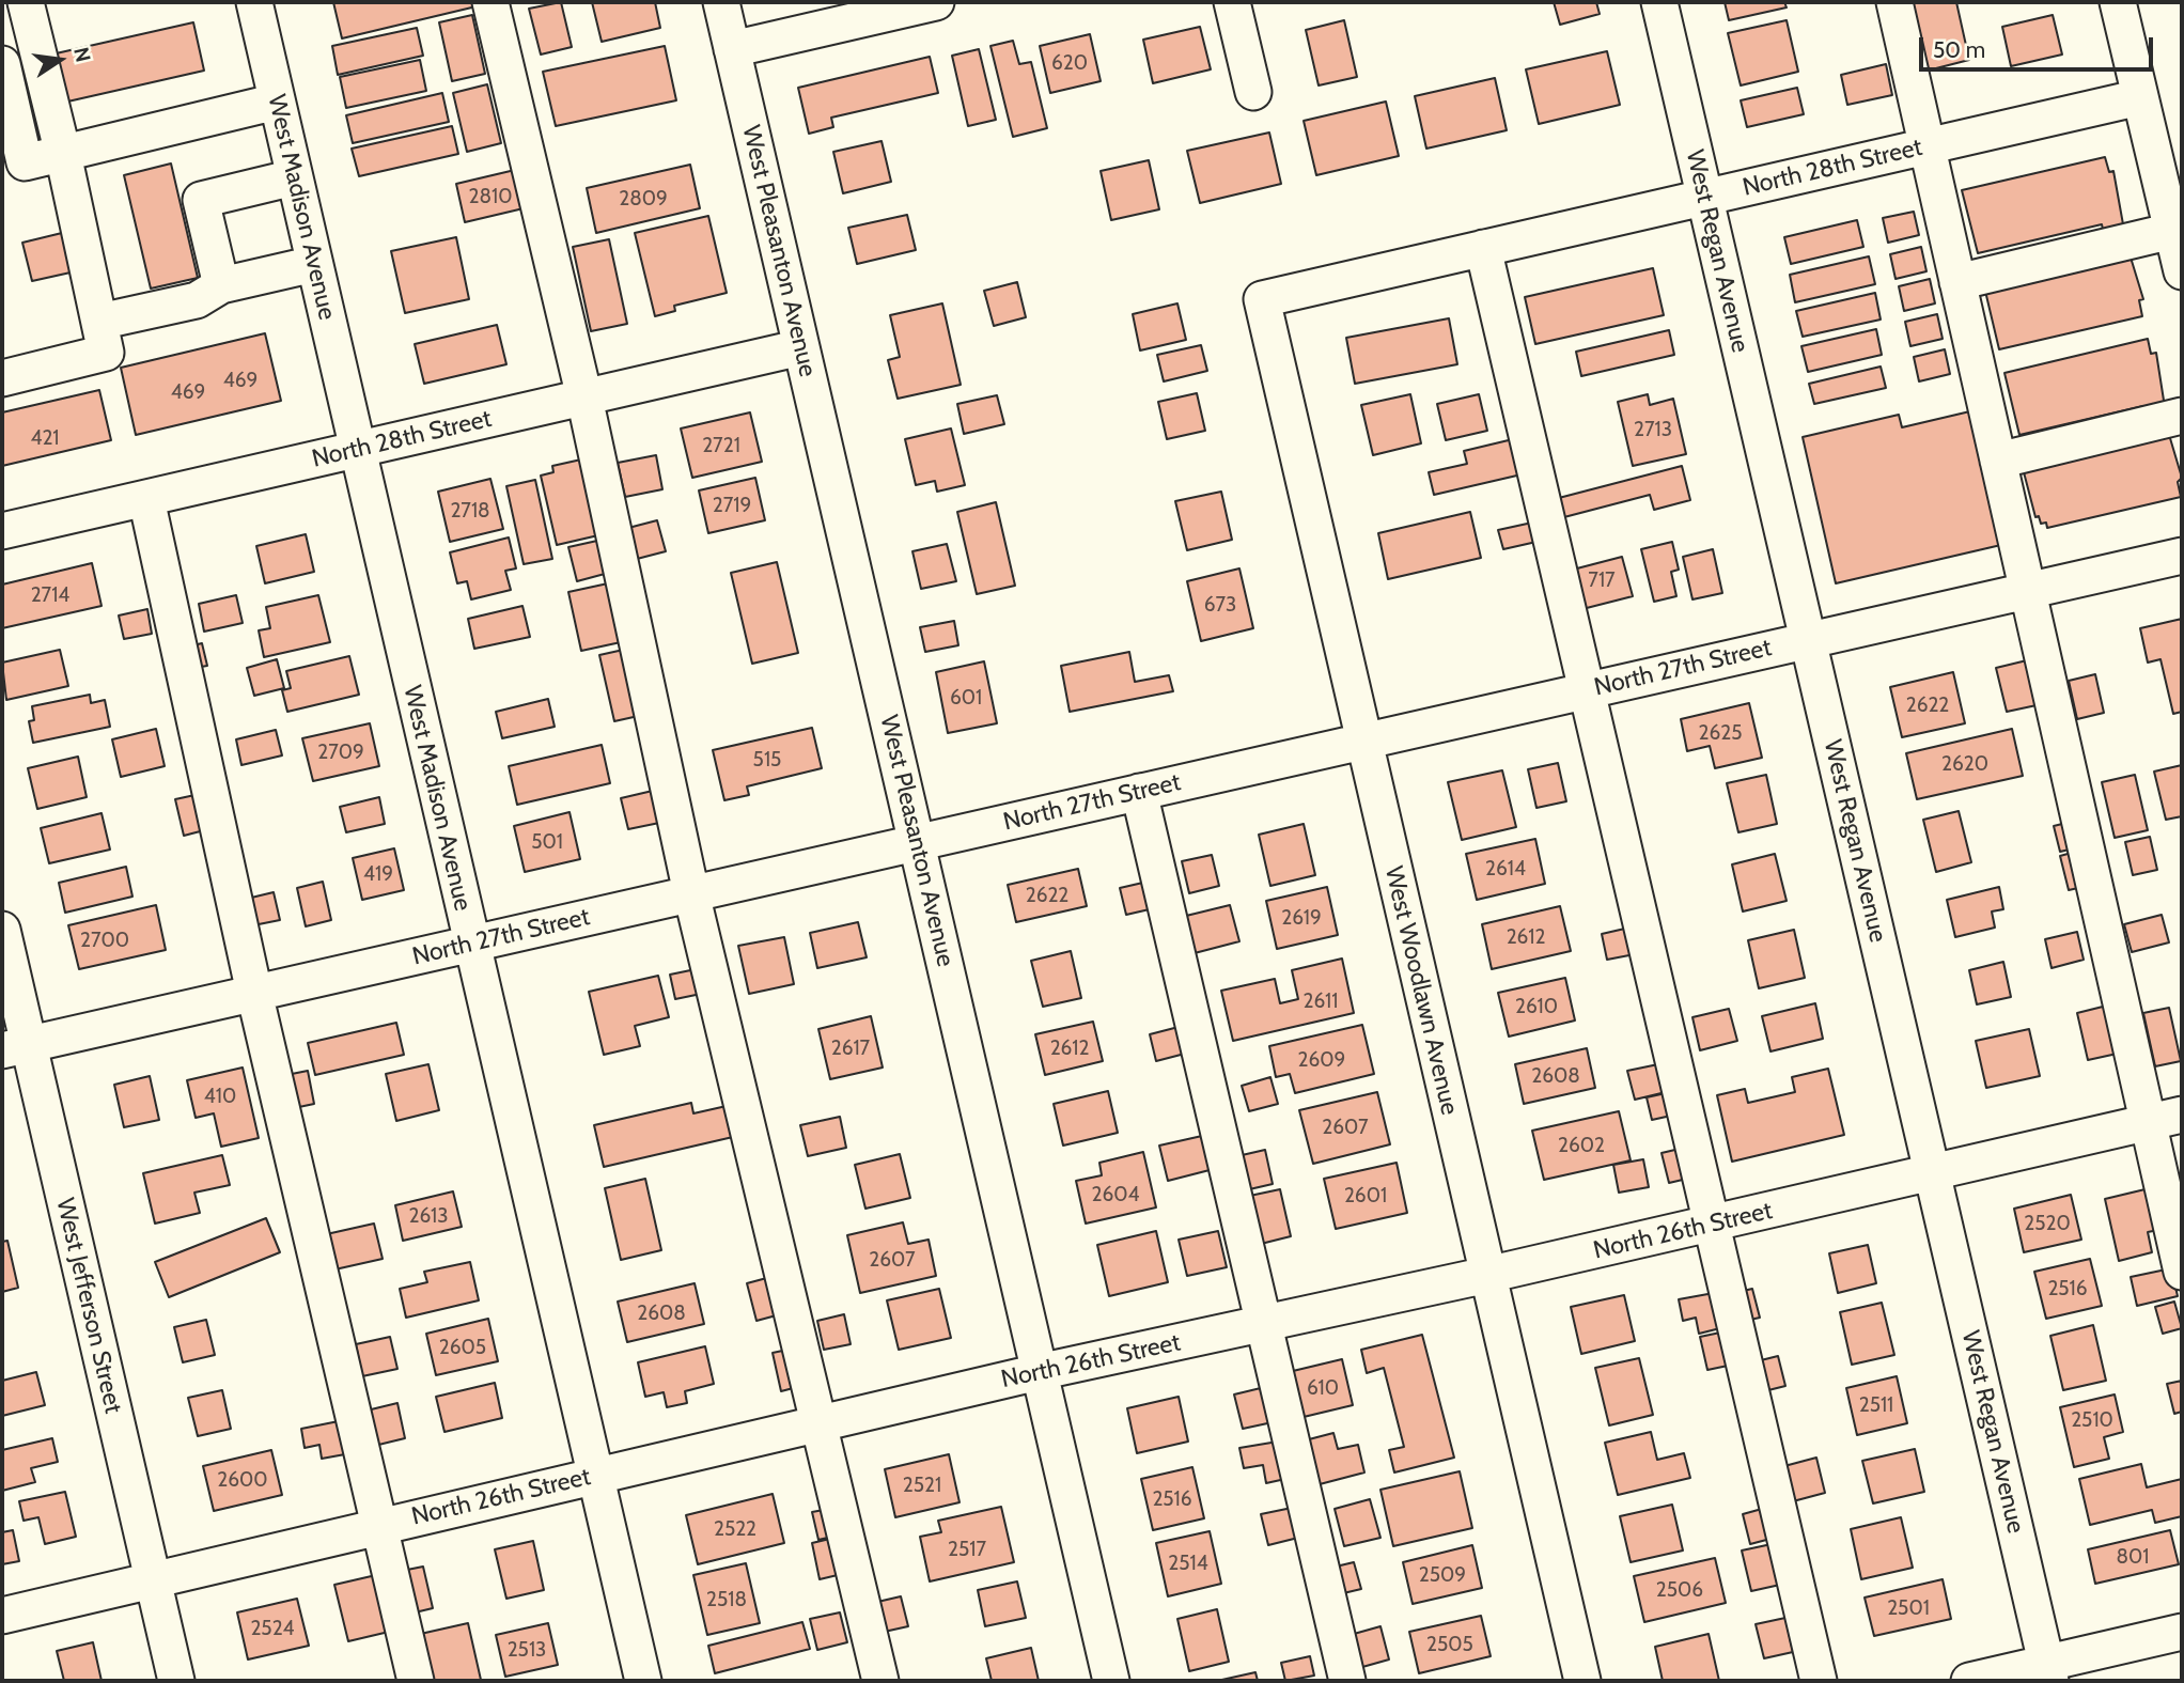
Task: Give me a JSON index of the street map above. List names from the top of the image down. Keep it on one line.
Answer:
{"streets":{"street":["North 28th Street","West Madison Avenue","West Pleasanton Avenue","West Regan Avenue","North 27th Street","West Woodlawn Avenue","North 26th Street","West Jefferson Street"]},"crossings":[["North 28th Street","West Madison Avenue"],["North 28th Street","West Pleasanton Avenue"],["North 28th Street","West Regan Avenue"],["North 28th Street","West Woodlawn Avenue"],["West Madison Avenue","North 27th Street"],["West Madison Avenue","North 26th Street"],["West Pleasanton Avenue","North 27th Street"],["West Pleasanton Avenue","North 26th Street"],["West Regan Avenue","North 27th Street"],["West Regan Avenue","North 26th Street"],["North 27th Street","West Woodlawn Avenue"],["North 27th Street","West Jefferson Street"],["West Woodlawn Avenue","North 26th Street"],["North 26th Street","West Jefferson Street"]],"house_numbers":["620","2810","2809","469","469","2713","421","2721","2719","2718","717","2714","673","601","2622","2625","2709","515","2620","501","2614","419","2622","2619","2612","2700","2611","2610","2617","2612","2609","2608","410","2607","2602","2604","2601","2613","2520","2607","2516","2608","2605","610","2511","2510","2600","2521","2516","2522","2517","801","2514","2509","2506","2518","2501","2524","2505","2513"],"scale_bar":"50 m","north":"right"}
